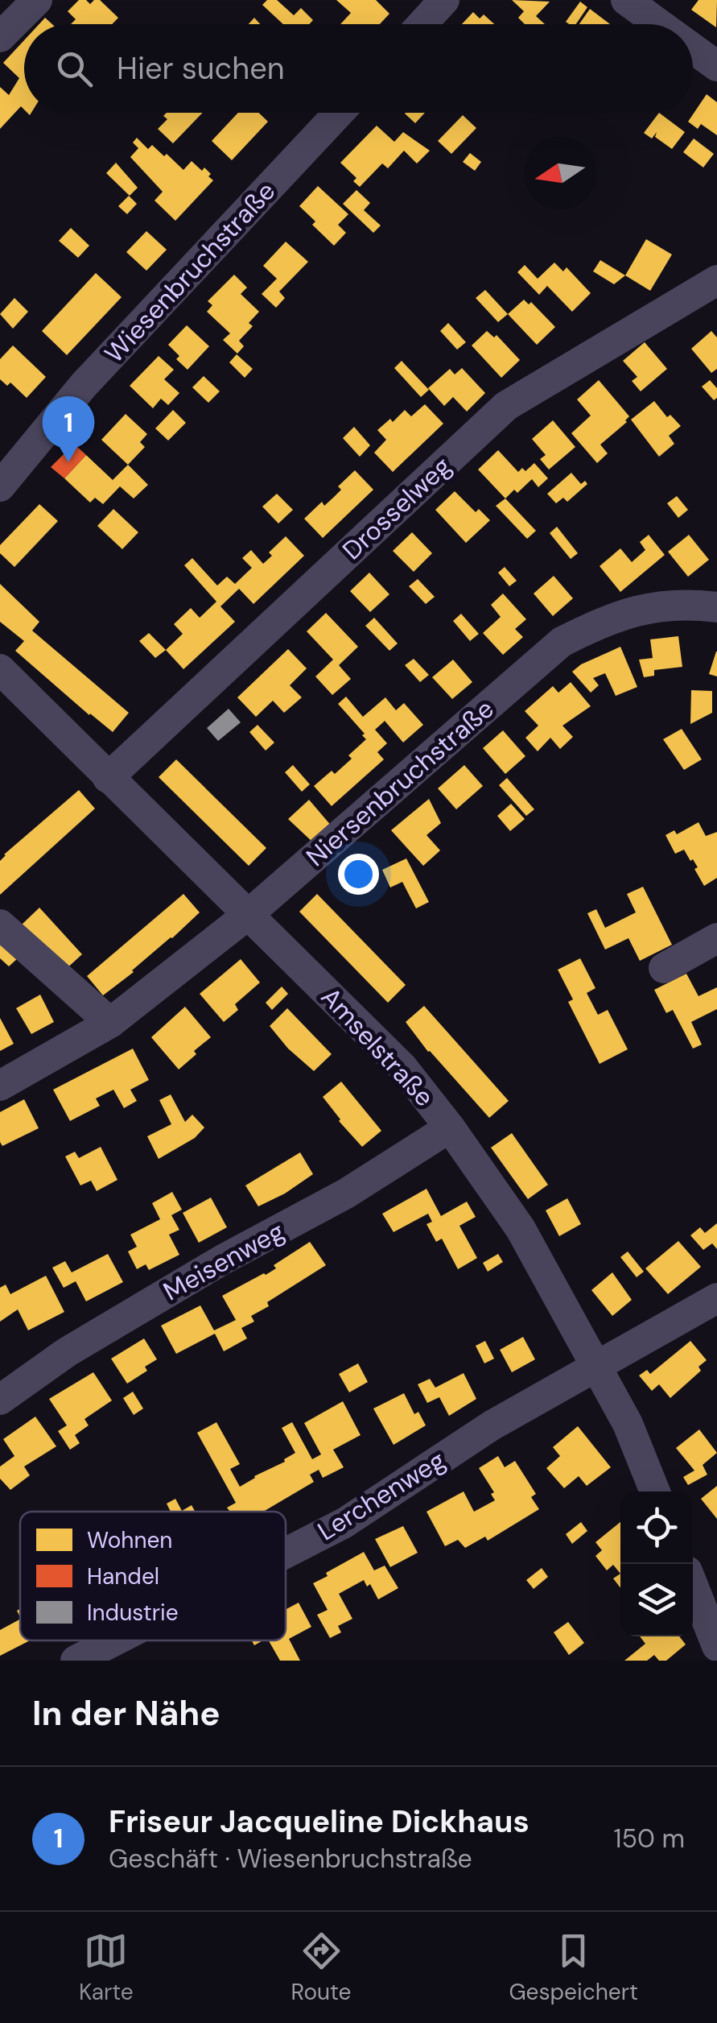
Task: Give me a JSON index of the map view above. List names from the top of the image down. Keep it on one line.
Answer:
{"streets":{"street":["Wiesenbruchstraße","Drosselweg","Niersenbruchstraße","Amselstraße","Meisenweg","Lerchenweg"]},"crossings":[["Drosselweg","Amselstraße"],["Niersenbruchstraße","Amselstraße"],["Amselstraße","Meisenweg"],["Amselstraße","Lerchenweg"]],"legend":["Wohnen","Handel","Industrie"],"north":"left","page":{"search":"Hier suchen","pins":"1","heading":"In der Nähe","list":[{"mark":"1","name":"Friseur Jacqueline Dickhaus","note":"Geschäft · Wiesenbruchstraße","value":"150 m"}],"nav":["Karte","Route","Gespeichert"]}}
